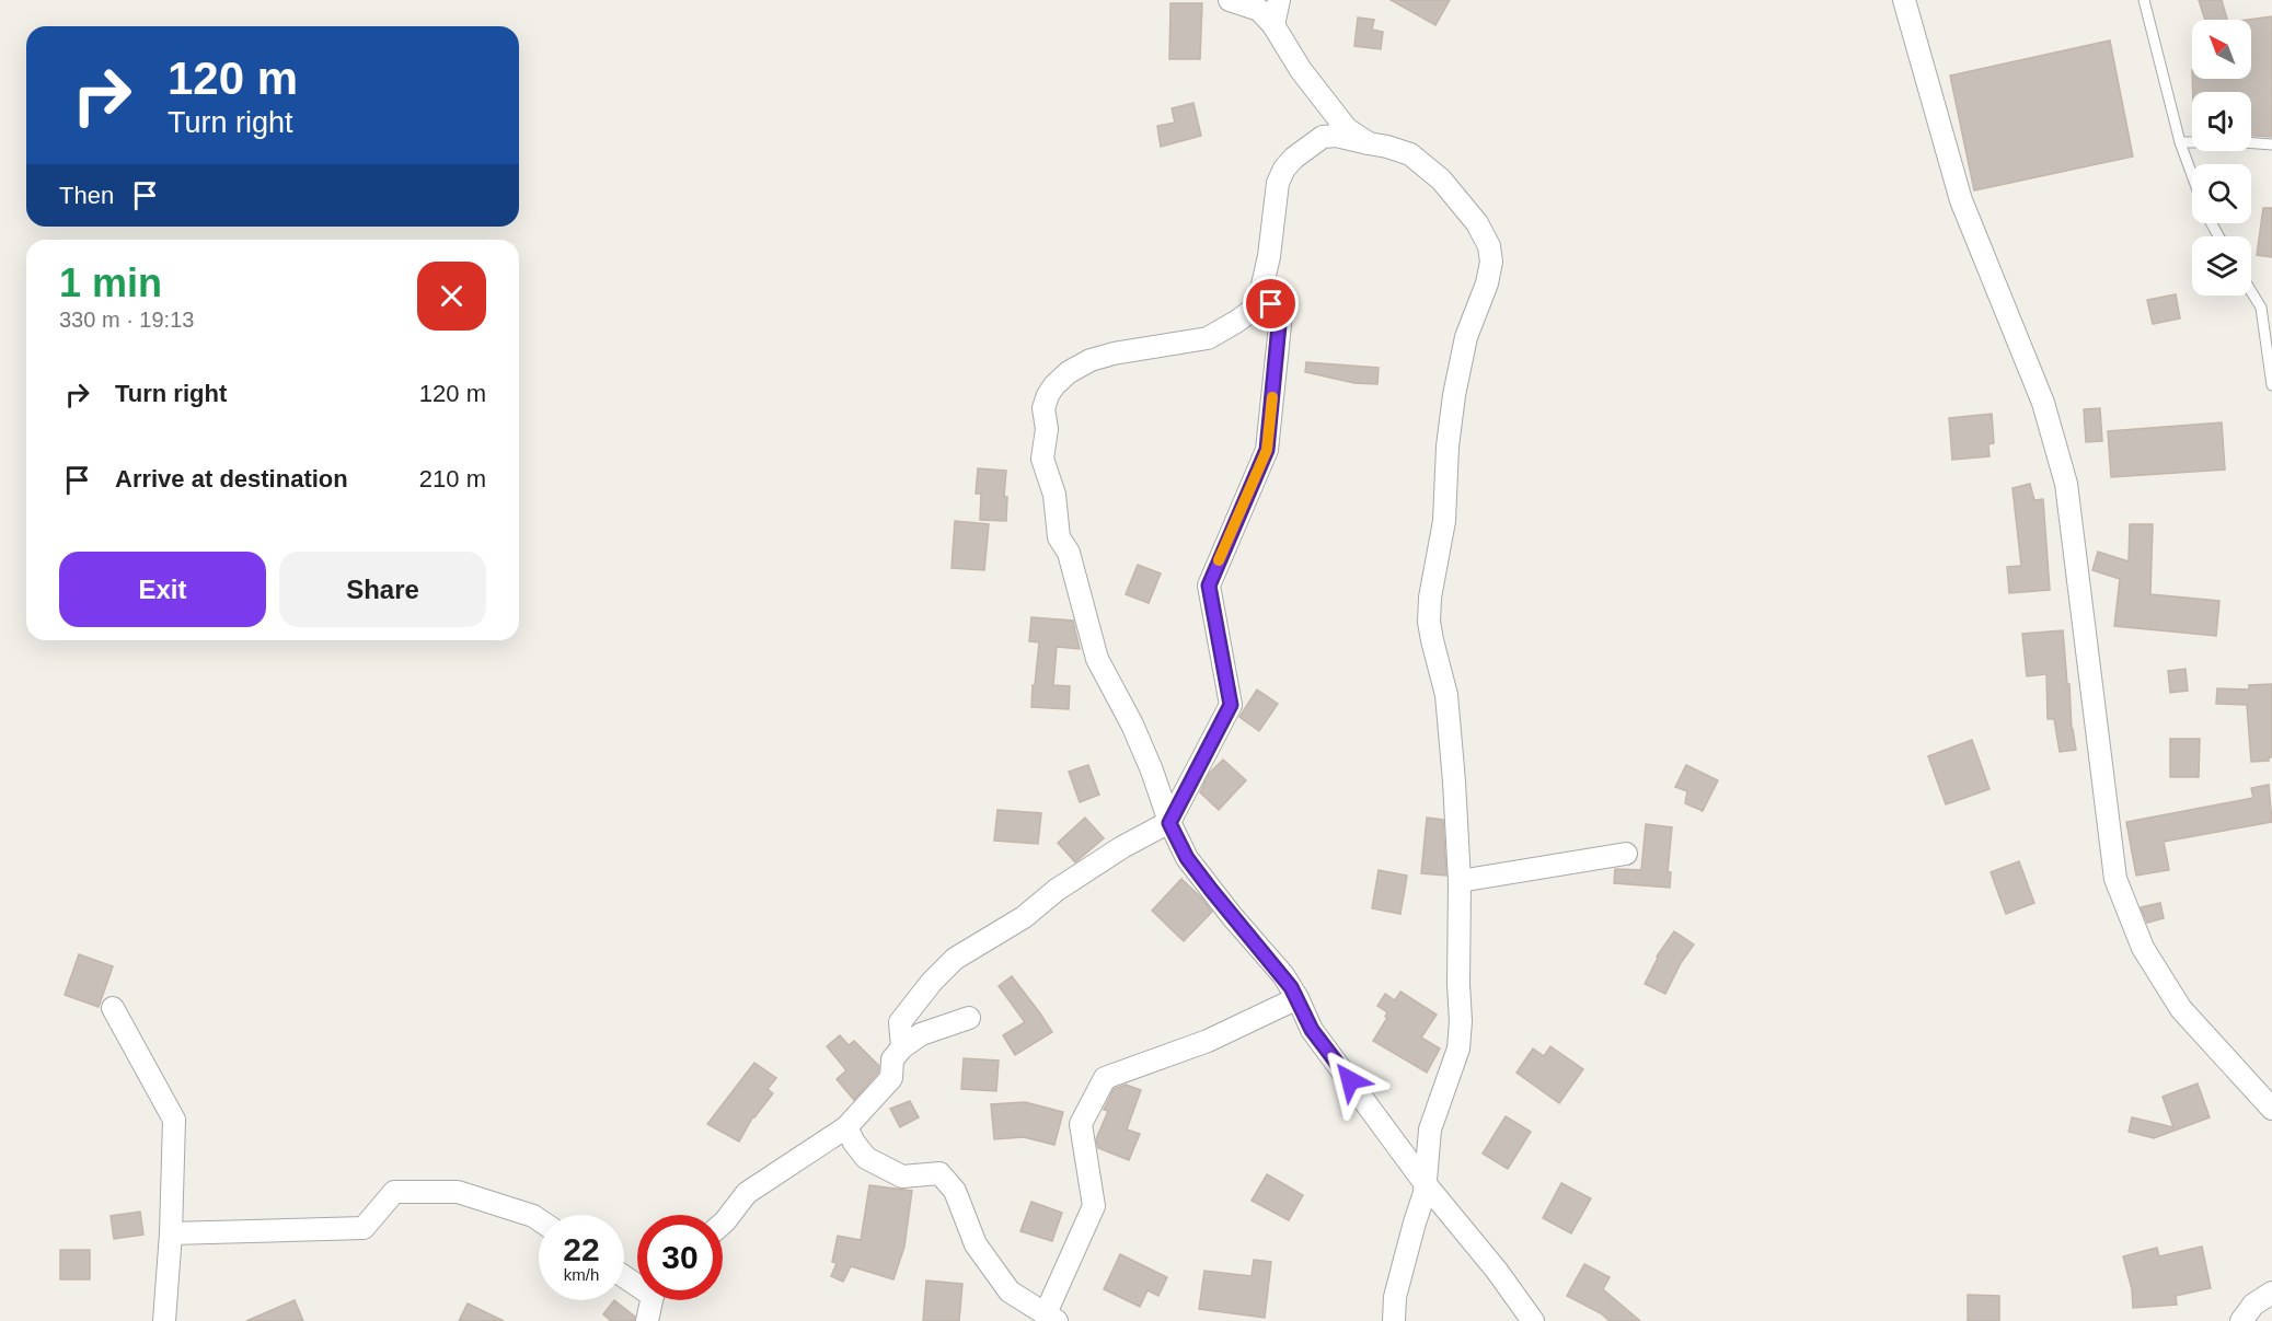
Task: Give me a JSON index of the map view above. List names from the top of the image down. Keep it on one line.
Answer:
{"north":"top left","page":{"turn":["120 m","Turn right"],"then":"Then","heading":["1 min","330 m · 19:13"],"list":[{"name":"Turn right","value":"120 m"},{"name":"Arrive at destination","value":"210 m"}],"buttons":["Exit","Share"],"speed":"22 km/h","limit":"30"}}
